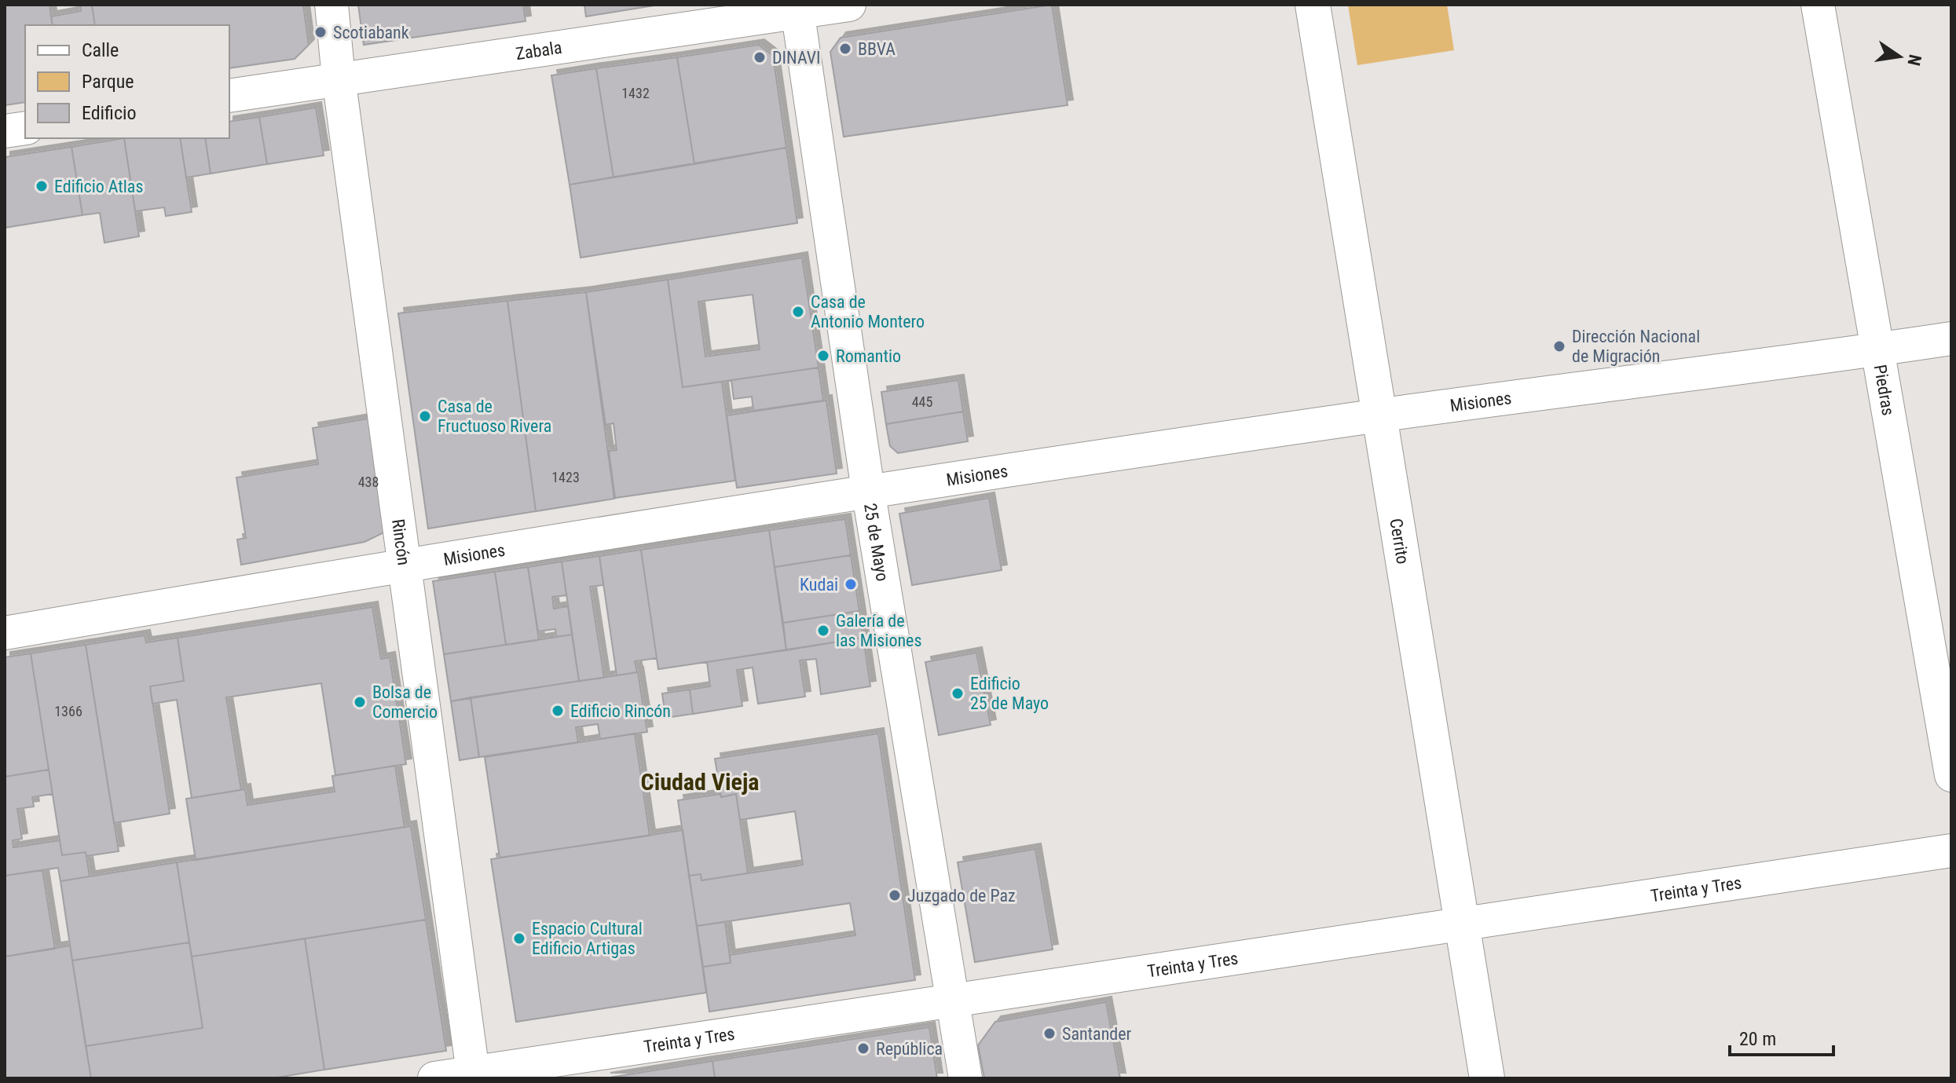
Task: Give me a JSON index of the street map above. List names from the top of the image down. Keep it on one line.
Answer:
{"streets":{"street":["Zabala","Piedras","Misiones","Cerrito","Rincón","25 de Mayo","Treinta y Tres"]},"crossings":[["Zabala","Rincón"],["Zabala","25 de Mayo"],["Piedras","Misiones"],["Misiones","Cerrito"],["Misiones","Rincón"],["Misiones","25 de Mayo"],["Cerrito","Treinta y Tres"],["Rincón","Treinta y Tres"],["25 de Mayo","Treinta y Tres"]],"districts":["Ciudad Vieja"],"places":["Scotiabank","BBVA","DINAVI","Edificio Atlas","Casa de Antonio Montero","Dirección Nacional de Migración","Romantio","Casa de Fructuoso Rivera","Kudai","Galería de las Misiones","Edificio 25 de Mayo","Bolsa de Comercio","Edificio Rincón","Juzgado de Paz","Espacio Cultural Edificio Artigas","Santander","República"],"house_numbers":["1432","445","1423","438","1366"],"legend":["Calle","Parque","Edificio"],"scale_bar":"20 m","north":"right"}
